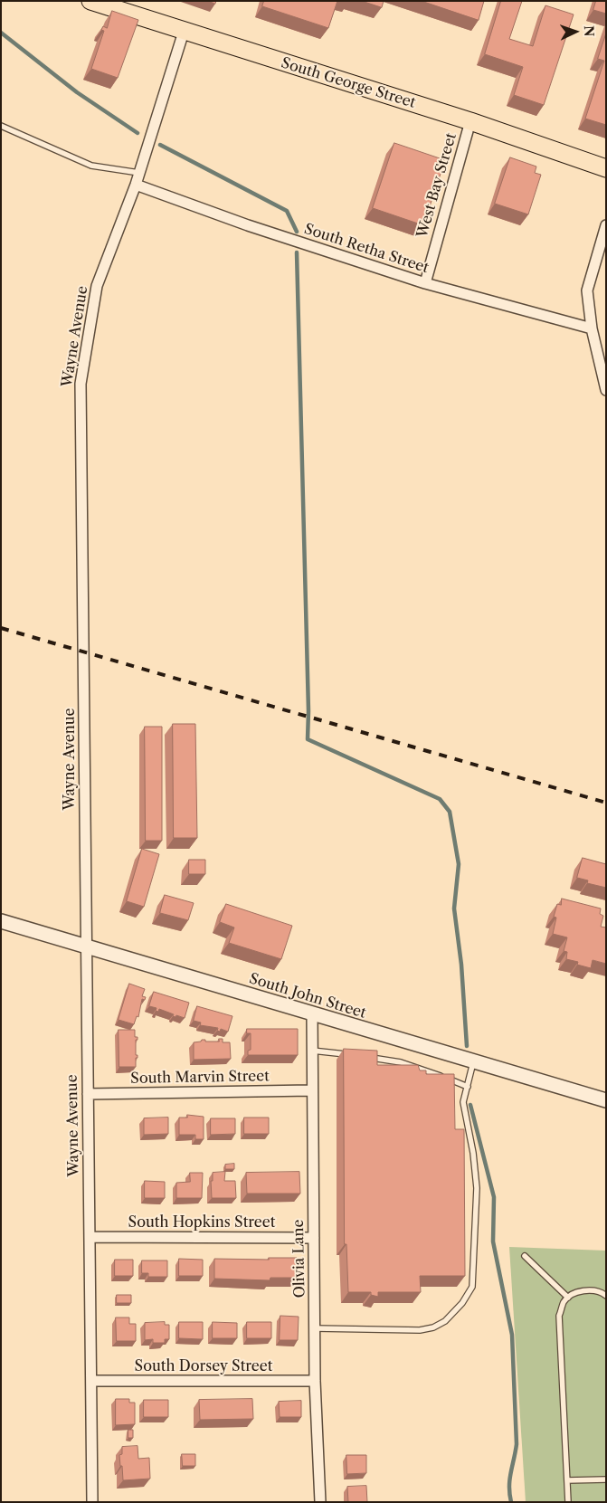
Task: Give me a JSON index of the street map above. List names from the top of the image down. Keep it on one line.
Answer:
{"streets":{"main road":["South George Street"],"street":["West Bay Street","South Retha Street","Wayne Avenue","South John Street","South Marvin Street","South Hopkins Street","Olivia Lane","South Dorsey Street"]},"crossings":[["South George Street","West Bay Street"],["South George Street","Wayne Avenue"],["West Bay Street","South Retha Street"],["South Retha Street","Wayne Avenue"],["Wayne Avenue","South John Street"],["Wayne Avenue","South Marvin Street"],["Wayne Avenue","South Hopkins Street"],["Wayne Avenue","South Dorsey Street"],["South John Street","Olivia Lane"],["South Marvin Street","Olivia Lane"],["South Hopkins Street","Olivia Lane"],["Olivia Lane","South Dorsey Street"]],"north":"right"}
